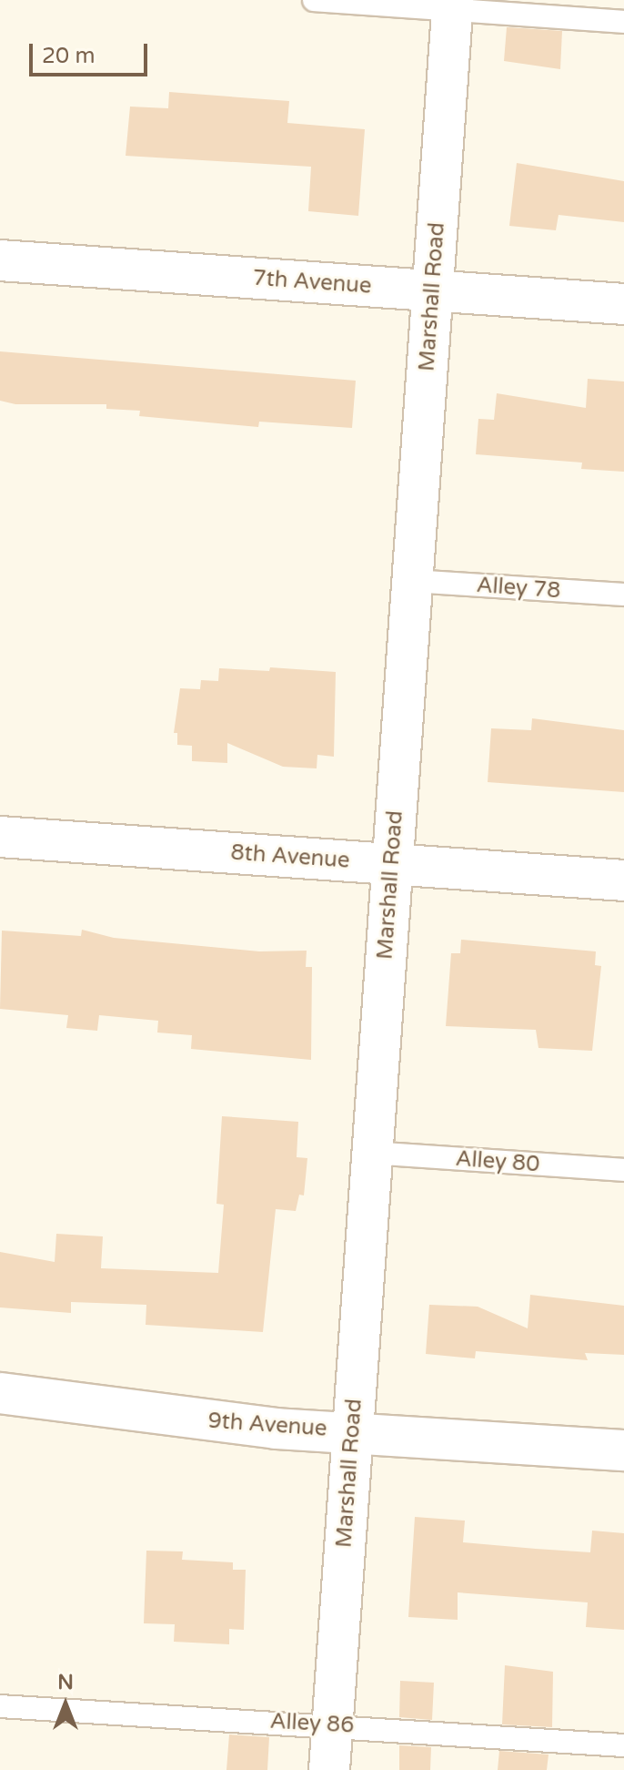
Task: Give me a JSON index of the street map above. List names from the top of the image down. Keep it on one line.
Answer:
{"streets":{"street":["7th Avenue","Marshall Road","8th Avenue","9th Avenue"],"lane":["Alley 78","Alley 80","Alley 86"]},"crossings":[["7th Avenue","Marshall Road"],["Marshall Road","Alley 78"],["Marshall Road","8th Avenue"],["Marshall Road","Alley 80"],["Marshall Road","9th Avenue"],["Marshall Road","Alley 86"]],"scale_bar":"20 m","north":"top"}
